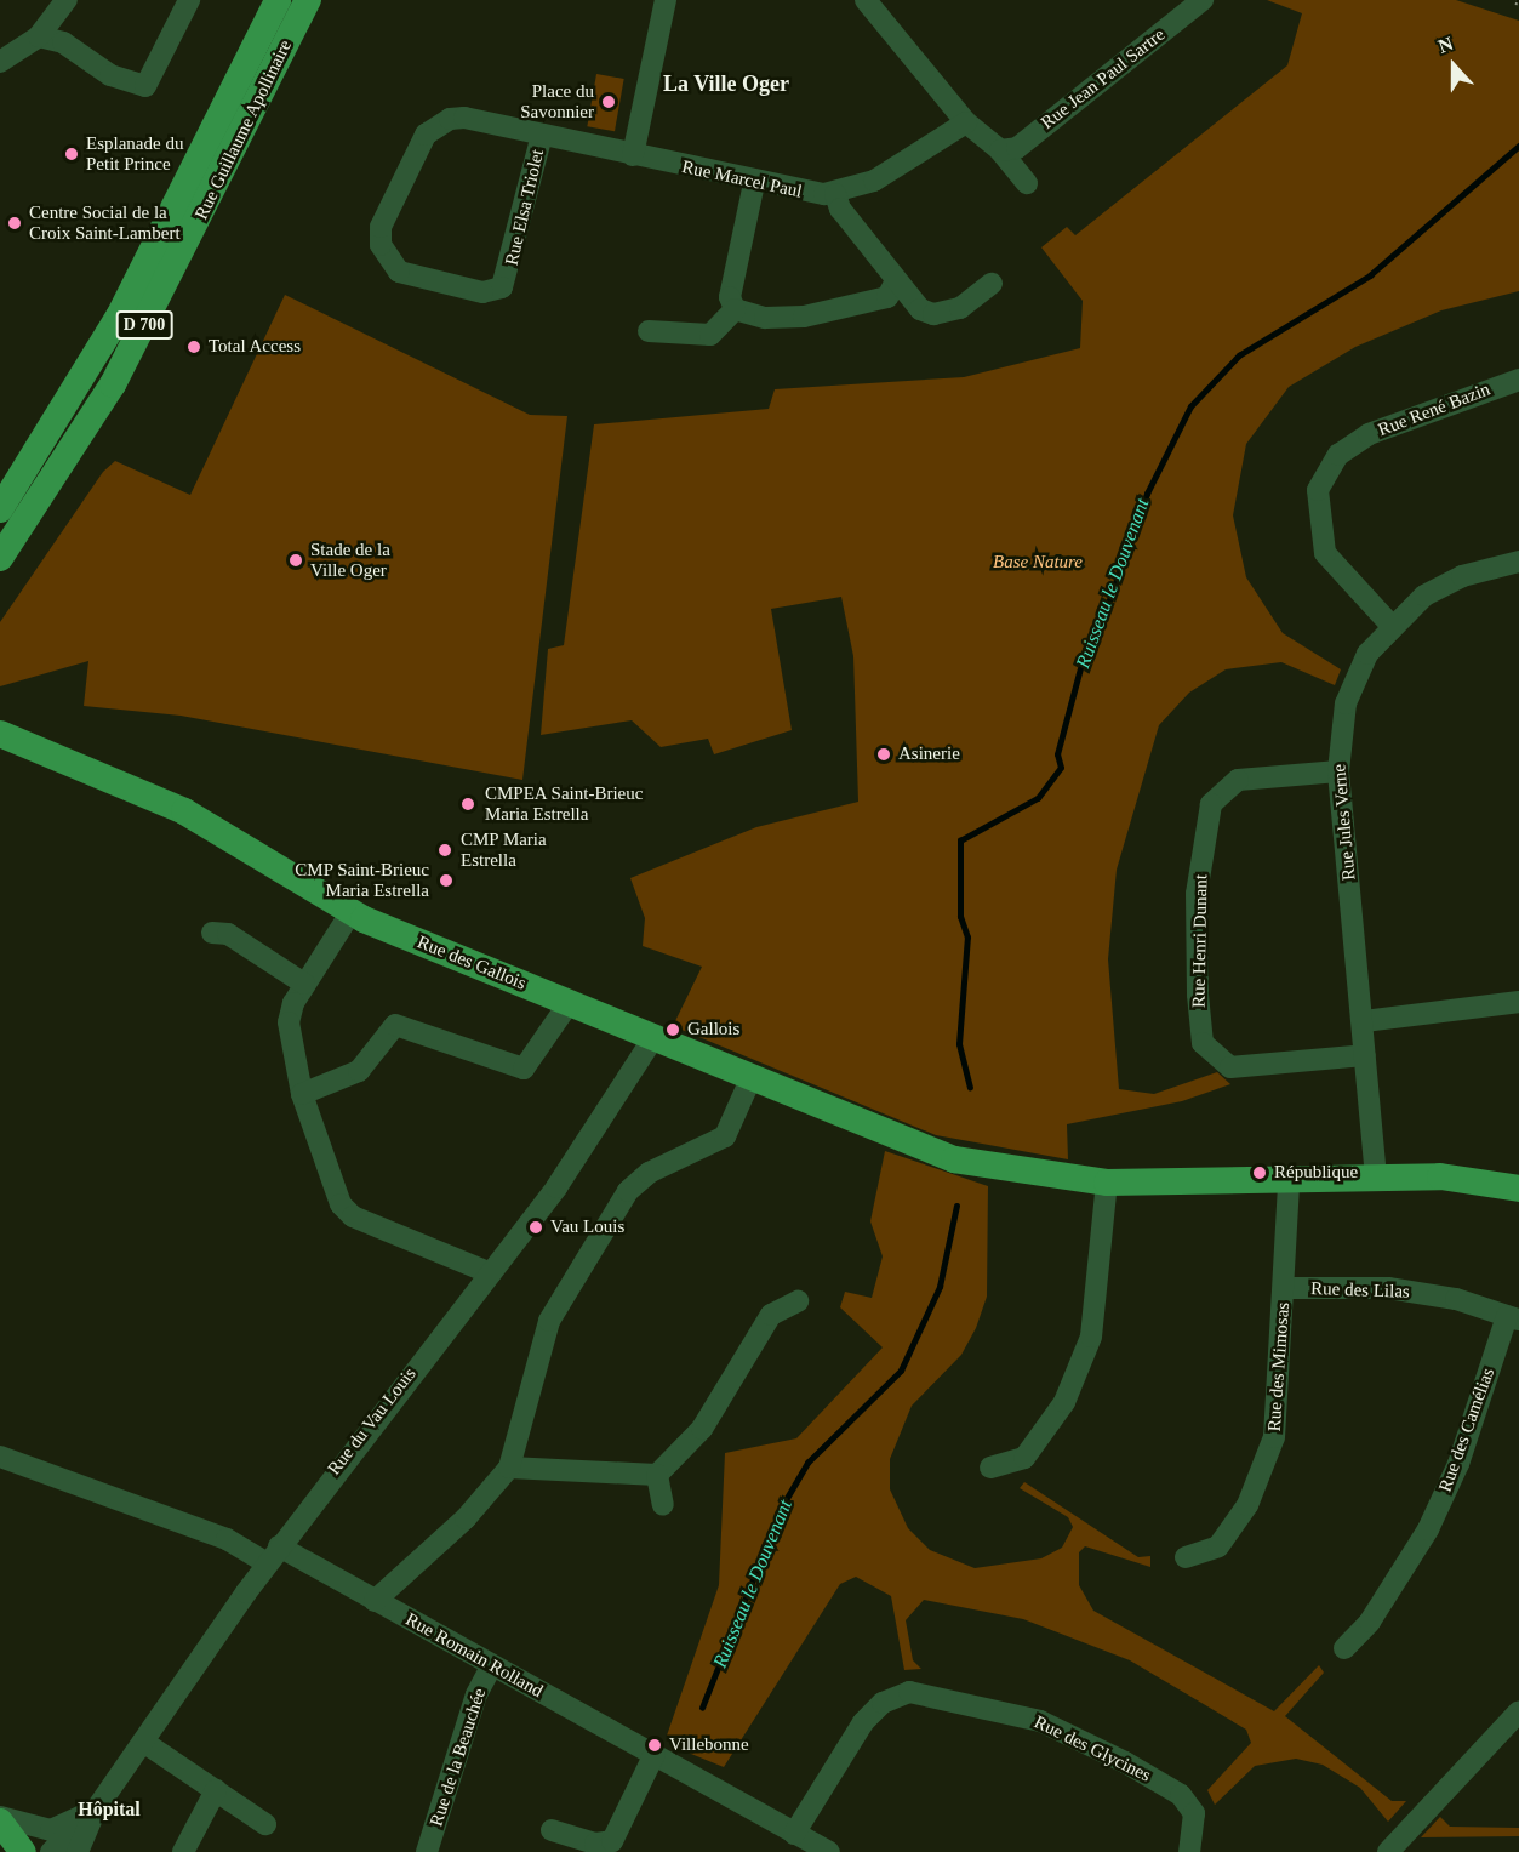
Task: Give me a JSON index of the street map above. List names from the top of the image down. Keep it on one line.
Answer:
{"streets":{"main road":["Rue Guillaume Apollinaire","D 700","Rue des Gallois"],"street":["Rue Jean Paul Sartre","Rue Marcel Paul","Rue Elsa Triolet","Rue René Bazin","Rue Jules Verne","Rue Henri Dunant","Rue des Lilas","Rue des Mimosas","Rue du Vau Louis","Rue des Camélias","Rue Romain Rolland","Rue des Glycines","Rue de la Beauchée"]},"crossings":[["Rue Marcel Paul","Rue Elsa Triolet"],["Rue René Bazin","Rue Jules Verne"],["Rue Jules Verne","Rue Henri Dunant"],["Rue Jules Verne","Rue des Gallois"],["Rue des Gallois","Rue des Mimosas"],["Rue des Gallois","Rue du Vau Louis"],["Rue des Lilas","Rue des Mimosas"],["Rue des Lilas","Rue des Camélias"],["Rue du Vau Louis","Rue Romain Rolland"],["Rue Romain Rolland","Rue des Glycines"],["Rue Romain Rolland","Rue de la Beauchée"]],"districts":["La Ville Oger","Hôpital"],"water":["Ruisseau le Douvenant"],"parks":["Base Nature"],"places":["Place du Savonnier","Esplanade du Petit Prince","Centre Social de la Croix Saint-Lambert","Total Access","Stade de la Ville Oger","Asinerie","CMPEA Saint-Brieuc Maria Estrella","CMP Maria Estrella","CMP Saint-Brieuc Maria Estrella","Gallois","République","Vau Louis","Villebonne"],"north":"top"}
